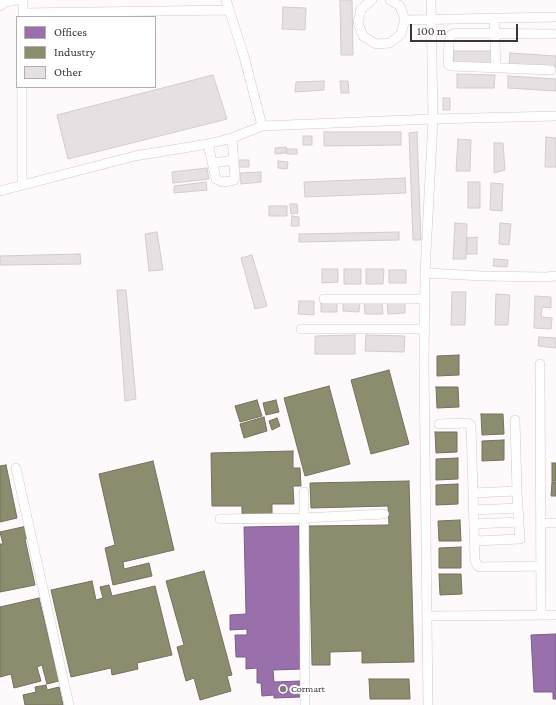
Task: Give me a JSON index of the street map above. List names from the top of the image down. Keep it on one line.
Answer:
{"places":["Cormart"],"legend":["Offices","Industry","Other"],"scale_bar":"100 m"}
